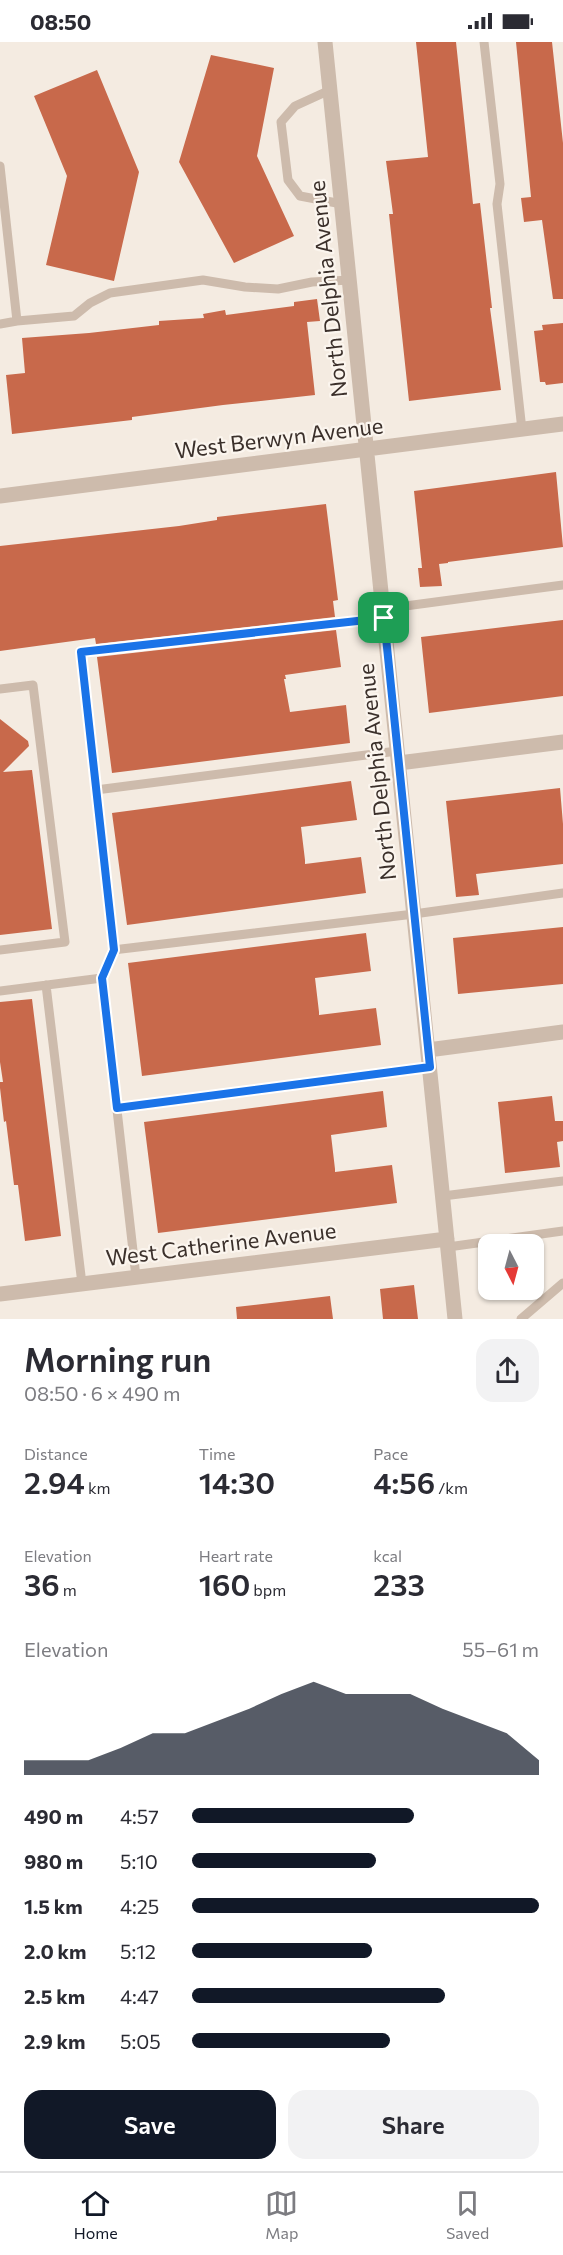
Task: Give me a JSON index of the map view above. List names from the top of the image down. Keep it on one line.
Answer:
{"streets":{"street":["North Delphia Avenue","West Berwyn Avenue","West Catherine Avenue"]},"crossings":[["North Delphia Avenue","West Berwyn Avenue"],["North Delphia Avenue","West Catherine Avenue"]],"north":"bottom","page":{"status":"08:50","heading":["Morning run","08:50 · 6 × 490 m"],"stats":[["Distance","2.94 km"],["Time","14:30"],["Pace","4:56 /km"],["Elevation","36 m"],["Heart rate","160 bpm"],["kcal","233"]],"chart":["Elevation","55–61 m"],"list":[{"name":"490 m","note":"4:57"},{"name":"980 m","note":"5:10"},{"name":"1.5 km","note":"4:25"},{"name":"2.0 km","note":"5:12"},{"name":"2.5 km","note":"4:47"},{"name":"2.9 km","note":"5:05"}],"buttons":["Save","Share"],"tabs":["Home","Map","Saved"]}}
